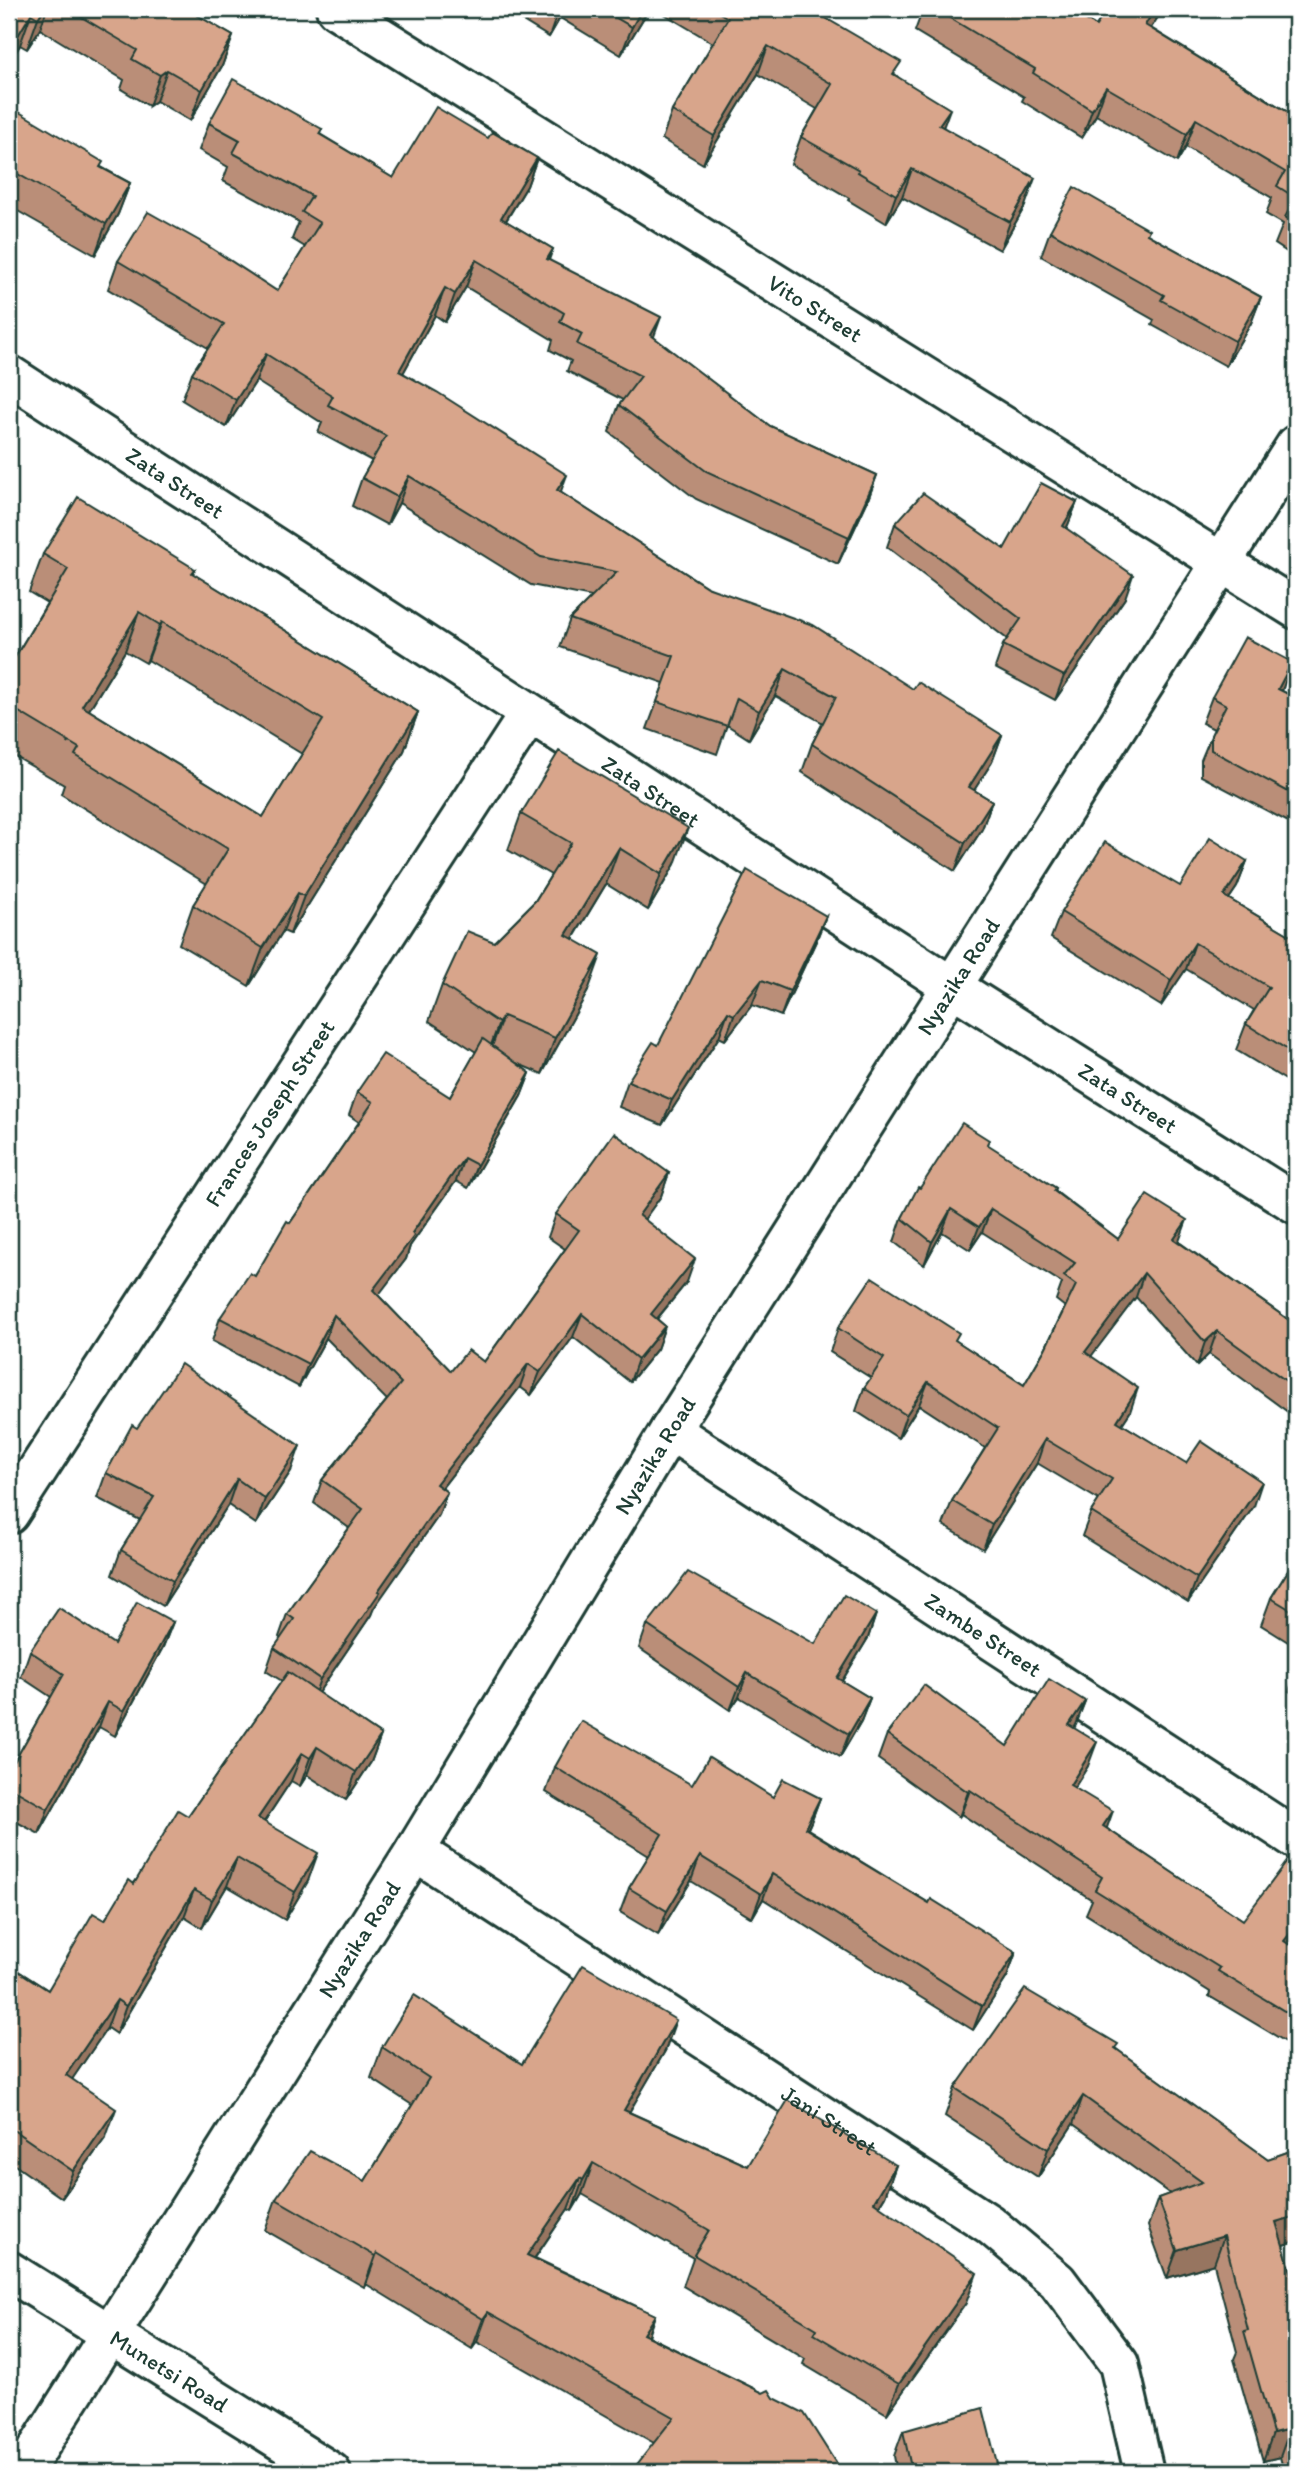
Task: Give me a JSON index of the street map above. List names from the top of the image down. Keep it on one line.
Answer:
{"streets":{"street":["Vito Street","Zata Street","Nyazika Road","Frances Joseph Street","Zambe Street","Jani Street","Munetsi Road"]},"crossings":[["Vito Street","Nyazika Road"],["Zata Street","Nyazika Road"],["Zata Street","Frances Joseph Street"],["Nyazika Road","Zambe Street"],["Nyazika Road","Jani Street"],["Nyazika Road","Munetsi Road"]]}
